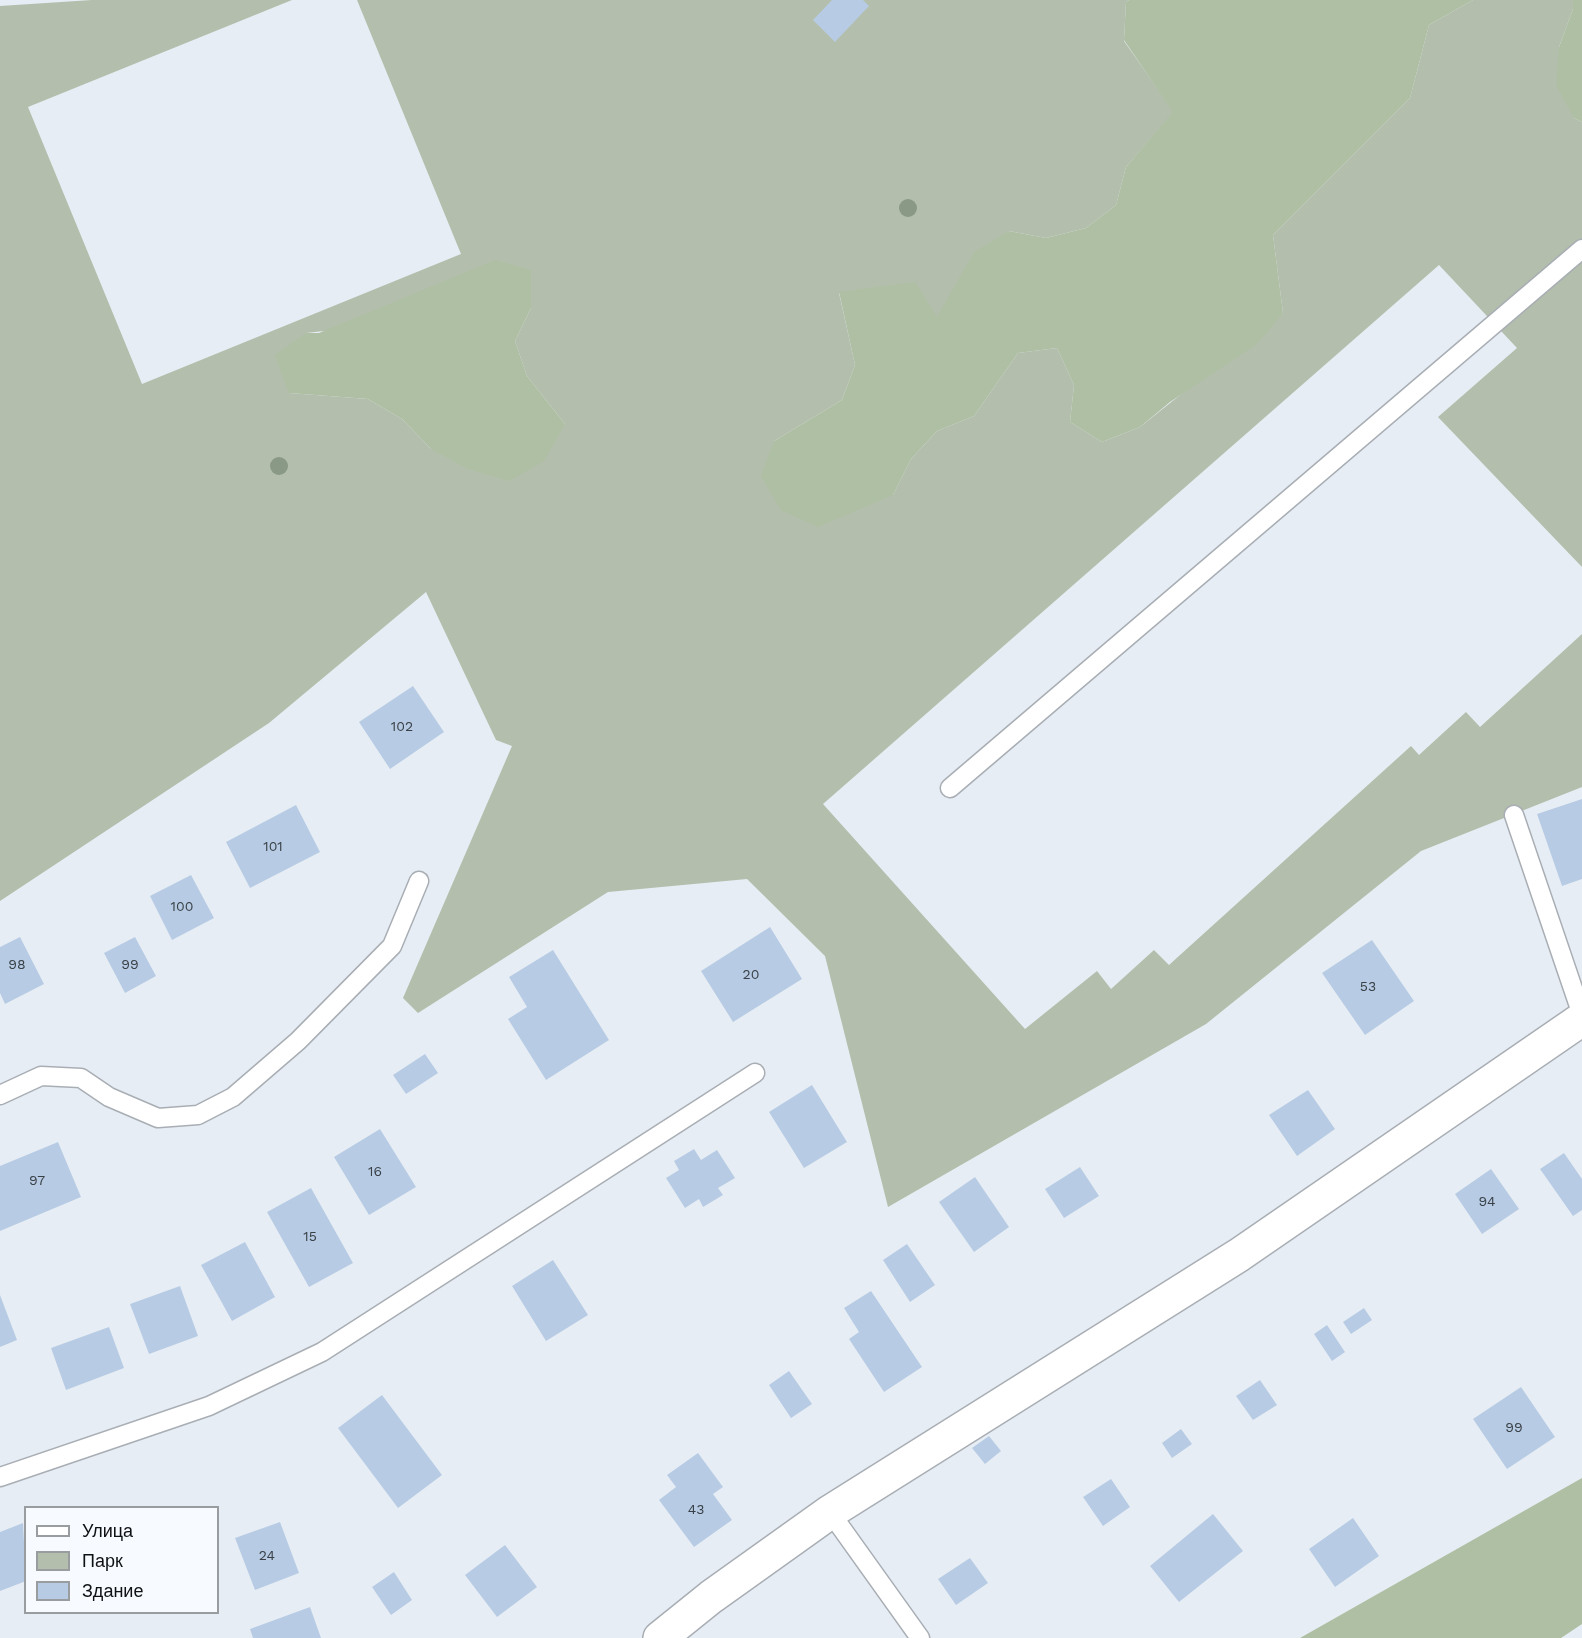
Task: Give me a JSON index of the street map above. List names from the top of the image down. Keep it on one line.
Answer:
{"house_numbers":["102","101","100","98","99","20","53","16","97","94","15","99","43","24"],"legend":["Улица","Парк","Здание"]}
